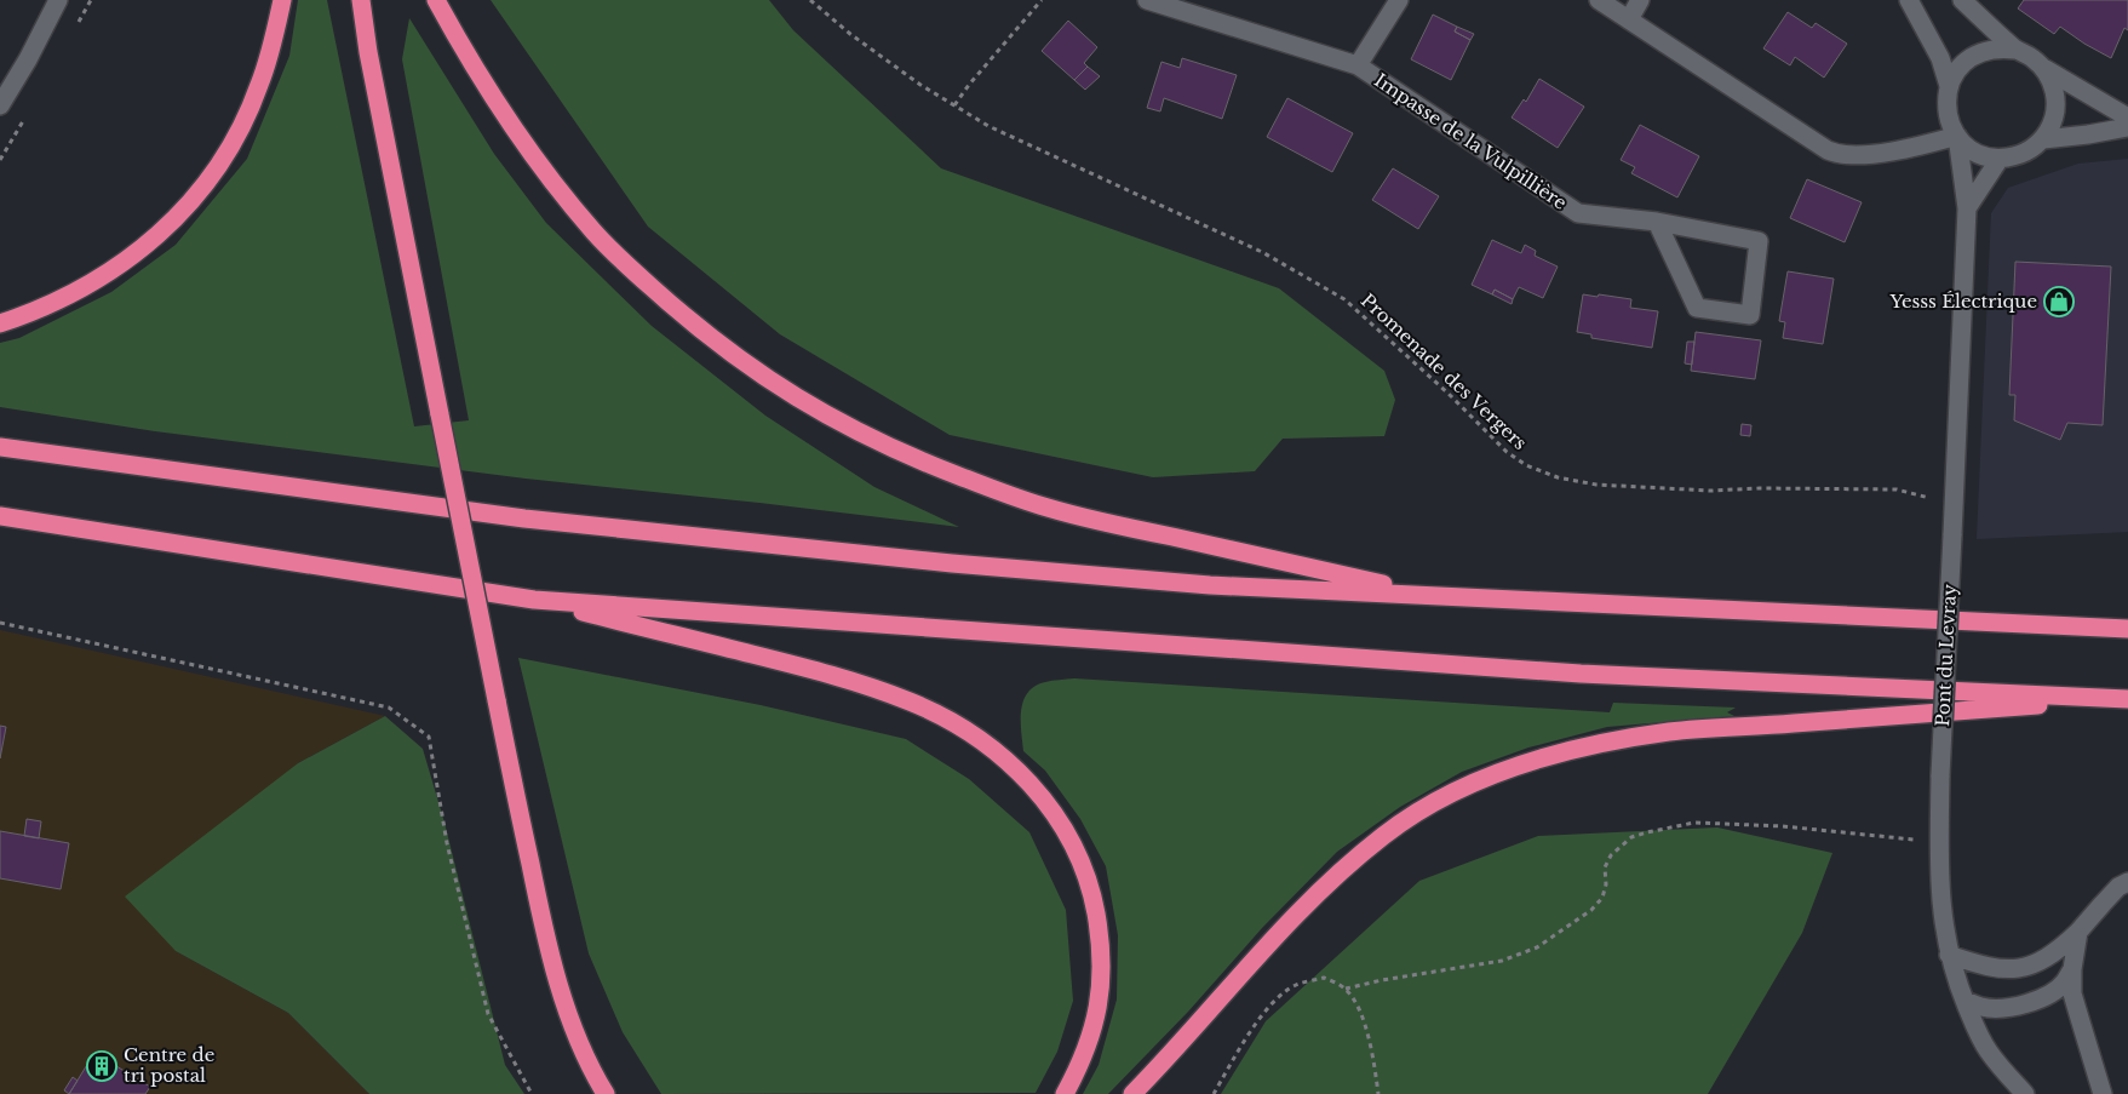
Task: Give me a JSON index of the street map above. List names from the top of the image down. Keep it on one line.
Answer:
{"streets":{"street":["Impasse de la Vulpillière","Pont du Levray"],"path":["Promenade des Vergers"]},"crossings":[["Promenade des Vergers","Pont du Levray"]],"places":{"shop":["Yesss Électrique"],"building":["Centre de tri postal"]}}
